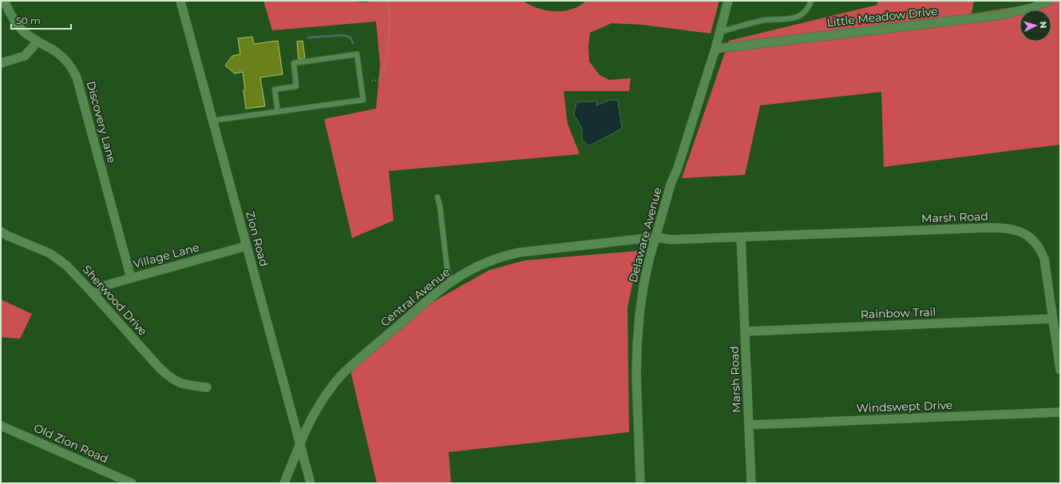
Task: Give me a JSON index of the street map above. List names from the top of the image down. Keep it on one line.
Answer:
{"streets":{"street":["Little Meadow Drive","Discovery Lane","Marsh Road","Delaware Avenue","Zion Road","Village Lane","Central Avenue","Sherwood Drive","Rainbow Trail","Windswept Drive","Old Zion Road"]},"crossings":[["Little Meadow Drive","Delaware Avenue"],["Discovery Lane","Village Lane"],["Marsh Road","Delaware Avenue"],["Marsh Road","Central Avenue"],["Marsh Road","Rainbow Trail"],["Marsh Road","Windswept Drive"],["Delaware Avenue","Central Avenue"],["Zion Road","Village Lane"],["Zion Road","Central Avenue"],["Village Lane","Sherwood Drive"]],"scale_bar":"50 m","north":"right"}
